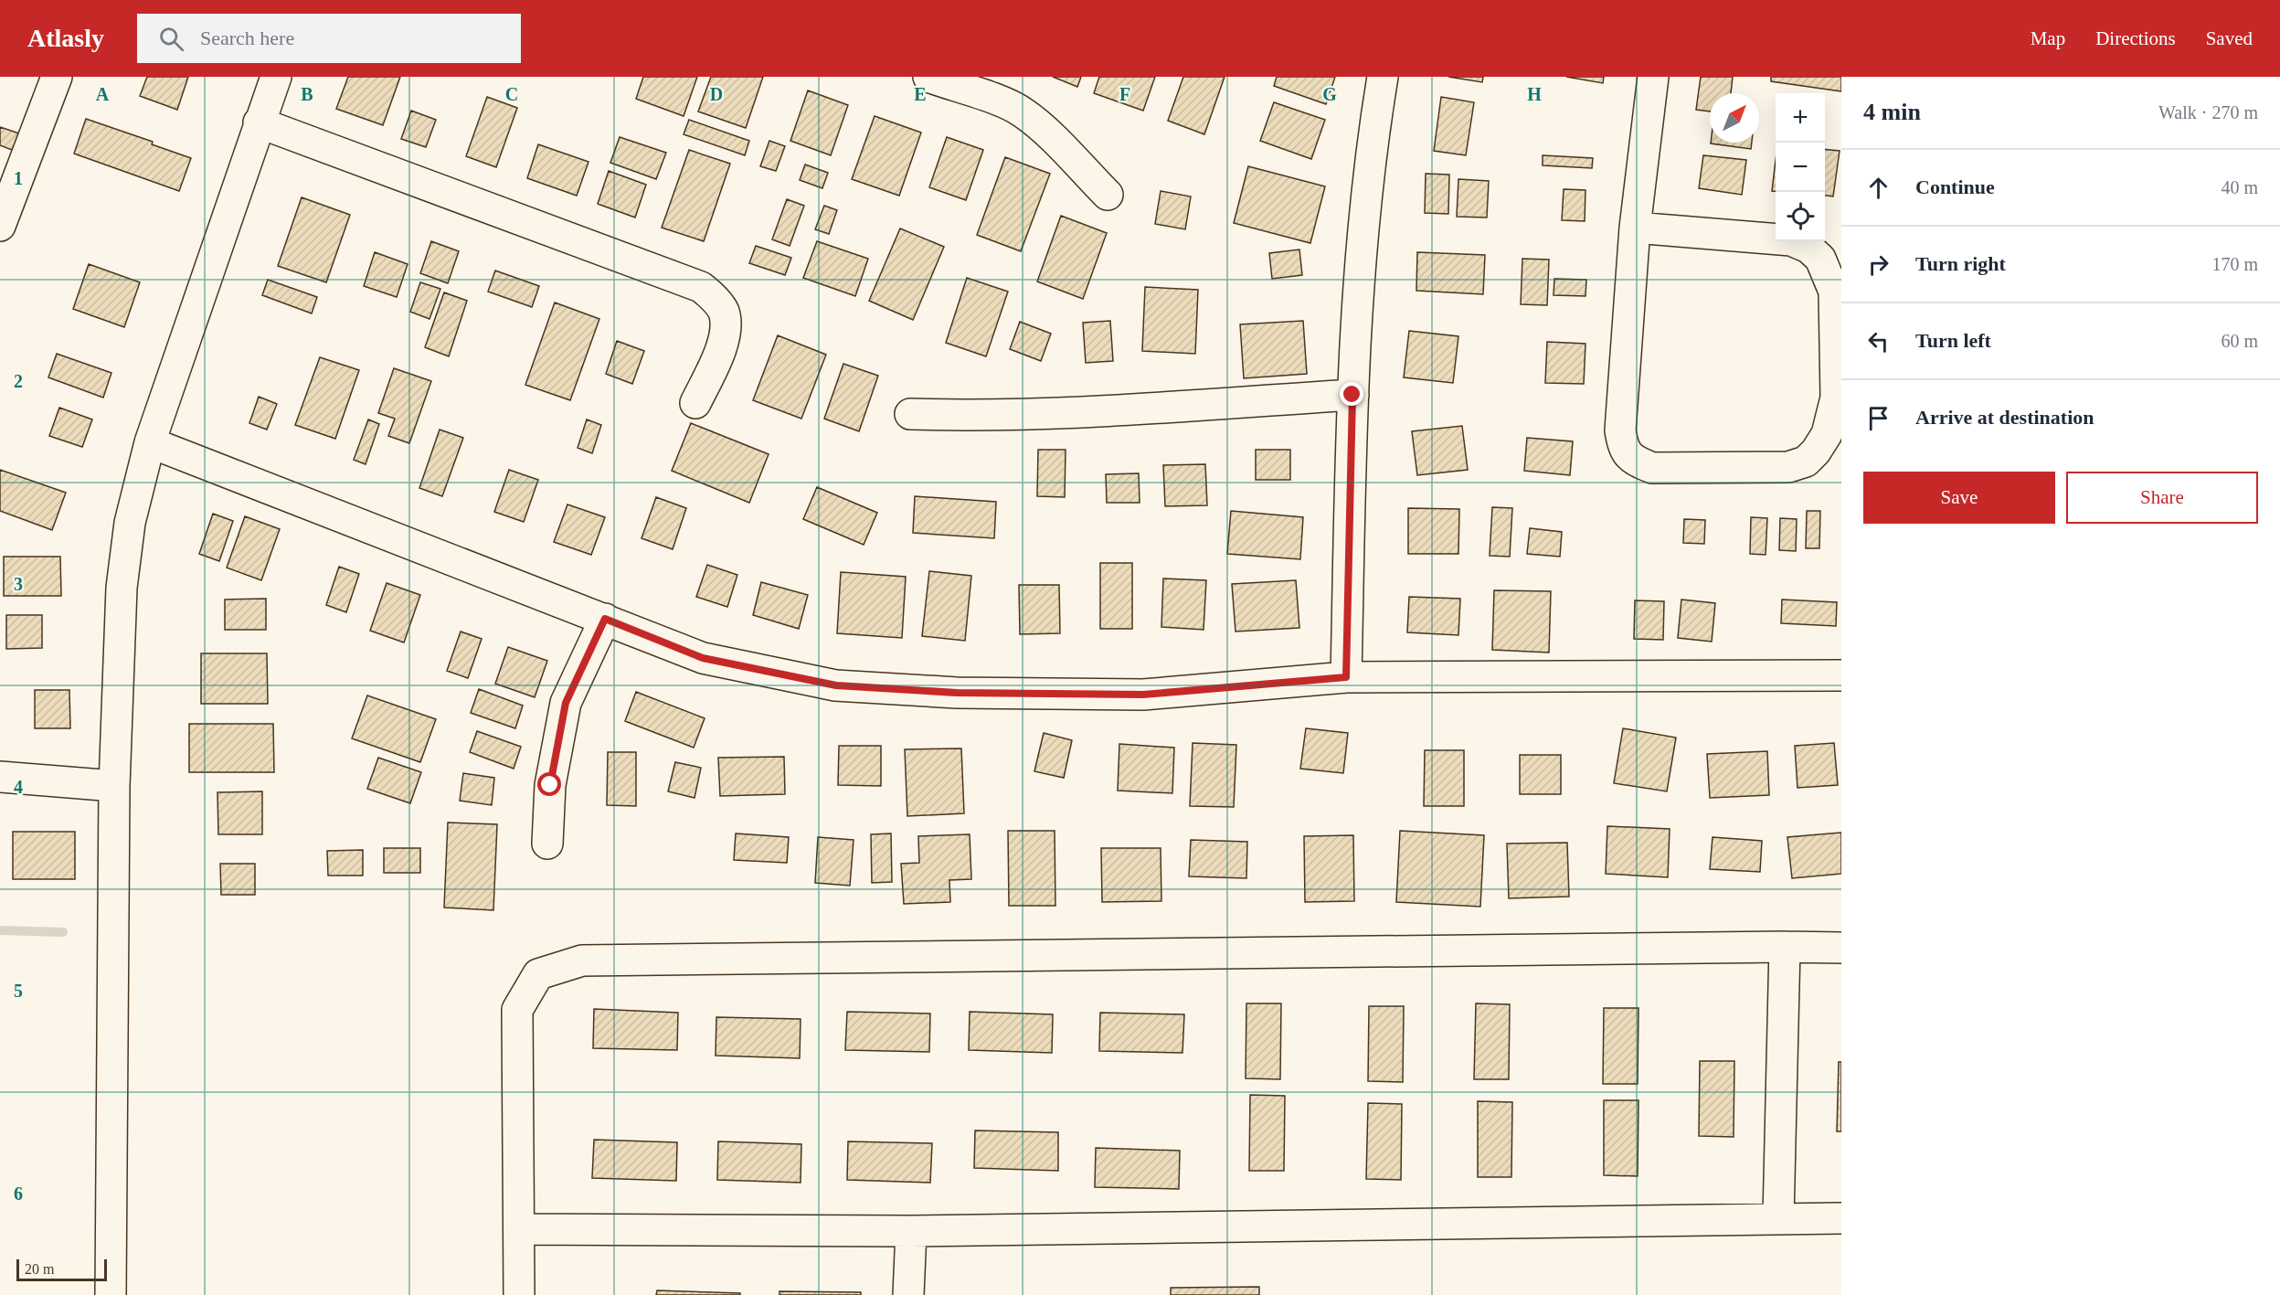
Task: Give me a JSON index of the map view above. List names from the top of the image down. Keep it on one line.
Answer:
{"scale_bar":"20 m","north":"top right","page":{"header":"Atlasly","search":"Search here","nav":["Map","Directions","Saved"],"heading":["4 min","Walk · 270 m"],"map_buttons":["+","−"],"list":[["Continue","40 m"],["Turn right","170 m"],["Turn left","60 m"],"Arrive at destination"],"buttons":["Save","Share"],"scale":"20 m"},"grid":{"columns":["A","B","C","D","E","F","G","H"],"rows":["1","2","3","4","5","6"]}}
